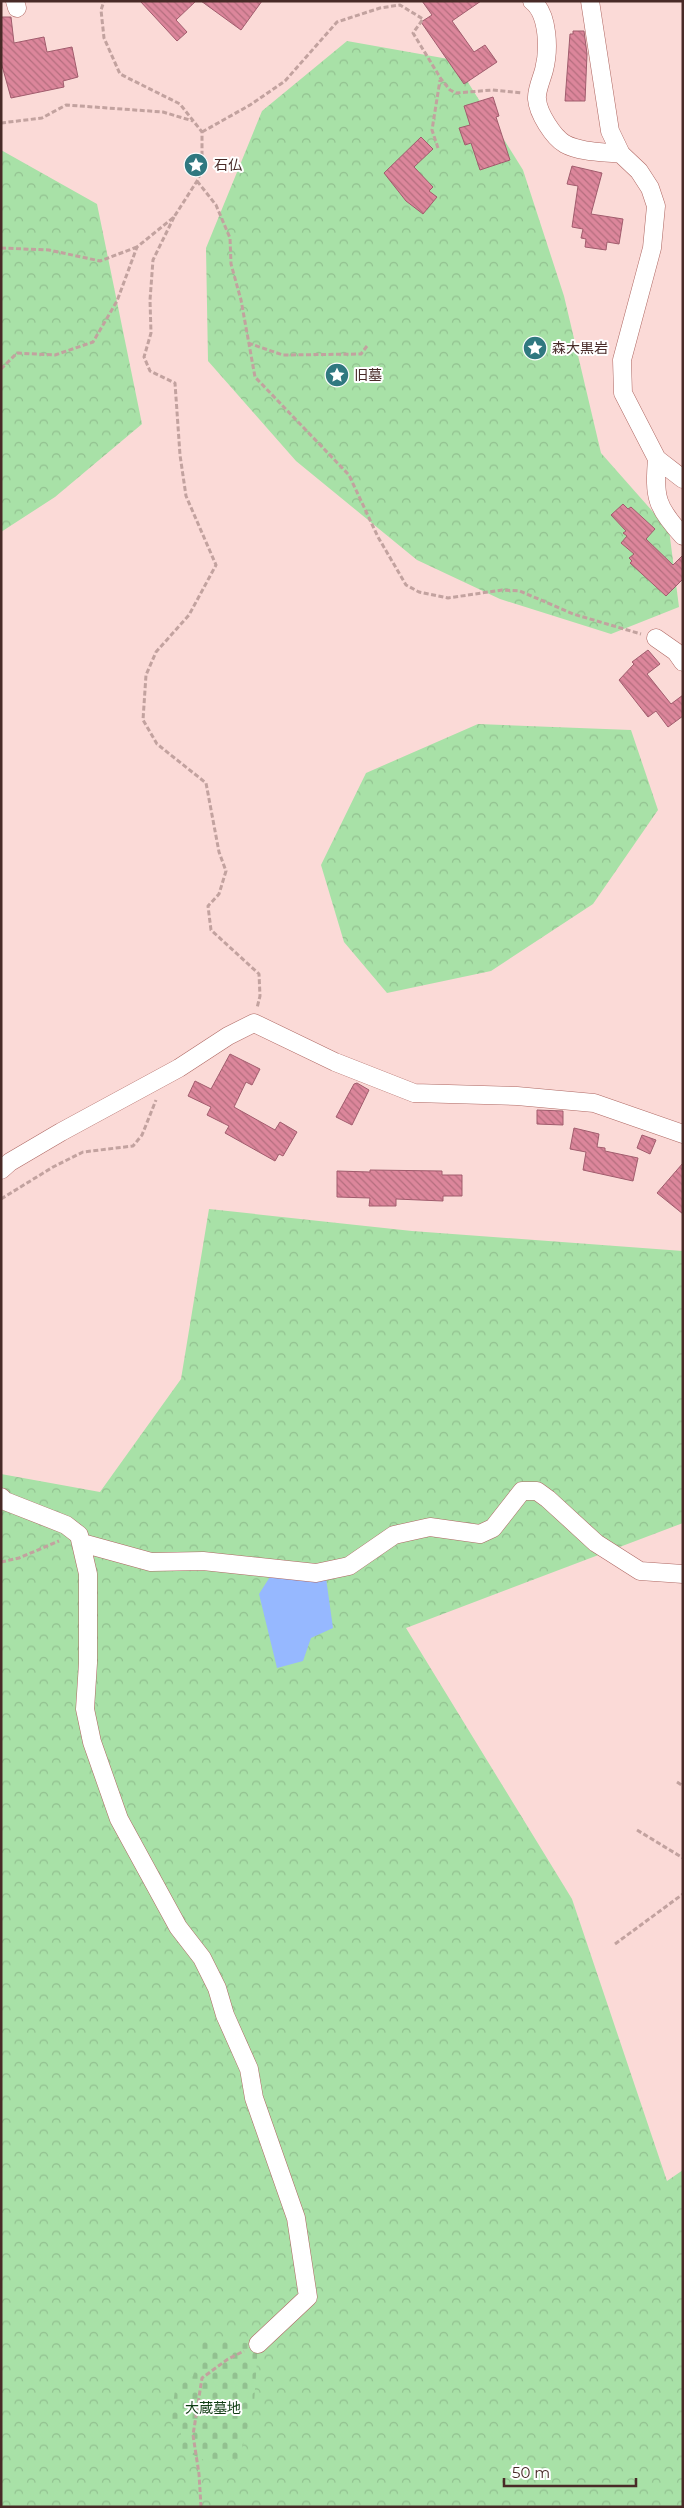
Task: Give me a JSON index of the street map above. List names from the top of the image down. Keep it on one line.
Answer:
{"parks":["大蔵墓地"],"places":{"place":["石仏","森大黒岩","旧墓"]},"scale_bar":"50 m"}
